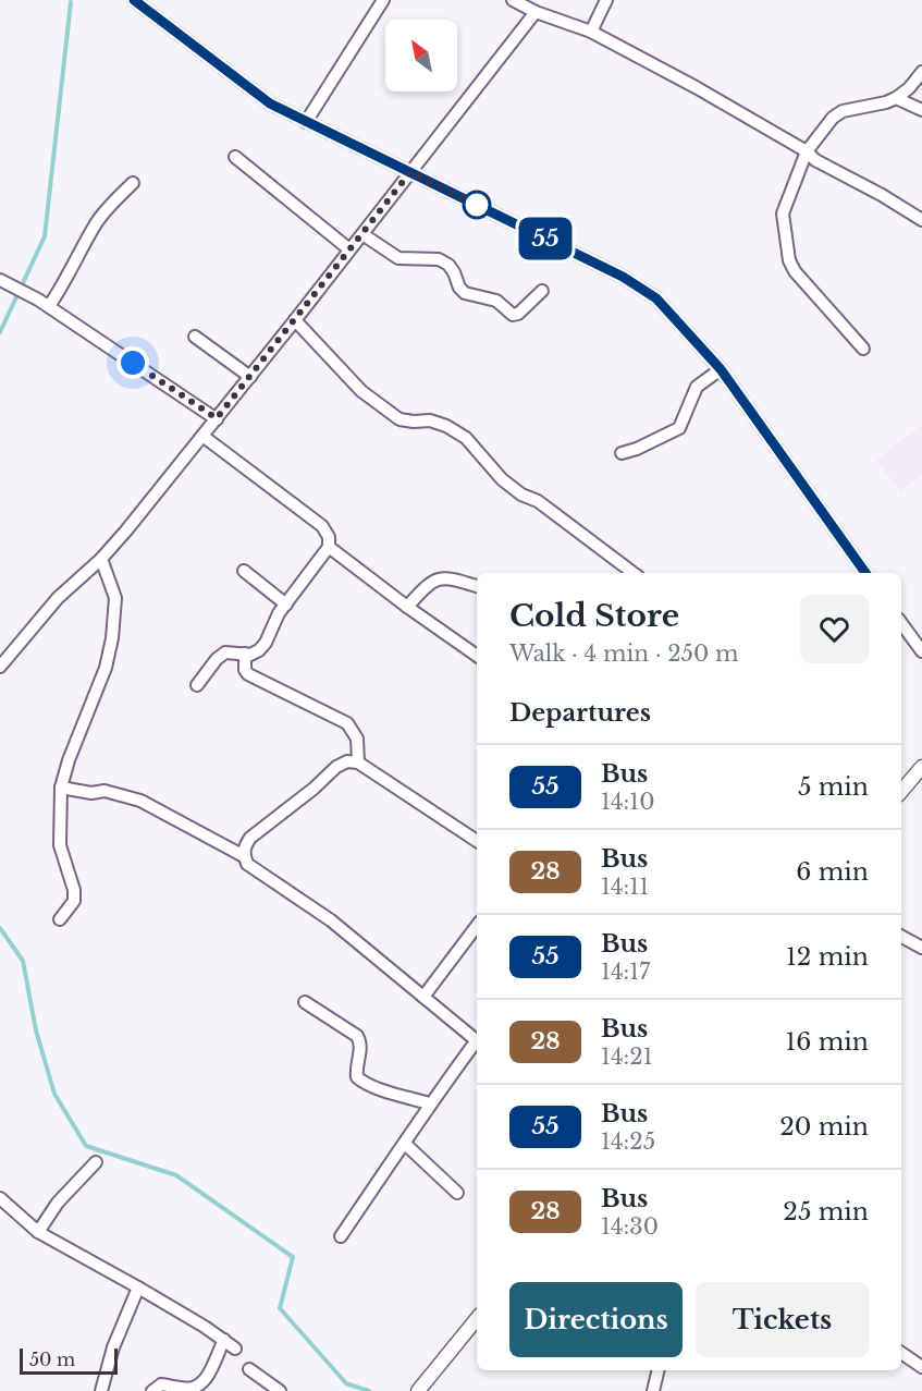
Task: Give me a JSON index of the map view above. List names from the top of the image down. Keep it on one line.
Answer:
{"lines":["bus line 55"],"scale_bar":"50 m","north":"top left","page":{"on_map":"55","heading":[["Cold Store","Walk · 4 min · 250 m"],"Departures"],"list":[{"mark":"55","name":"Bus","note":"14:10","value":"5 min"},{"mark":"28","name":"Bus","note":"14:11","value":"6 min"},{"mark":"55","name":"Bus","note":"14:17","value":"12 min"},{"mark":"28","name":"Bus","note":"14:21","value":"16 min"},{"mark":"55","name":"Bus","note":"14:25","value":"20 min"},{"mark":"28","name":"Bus","note":"14:30","value":"25 min"}],"buttons":["Directions","Tickets"],"scale":"50 m"}}
